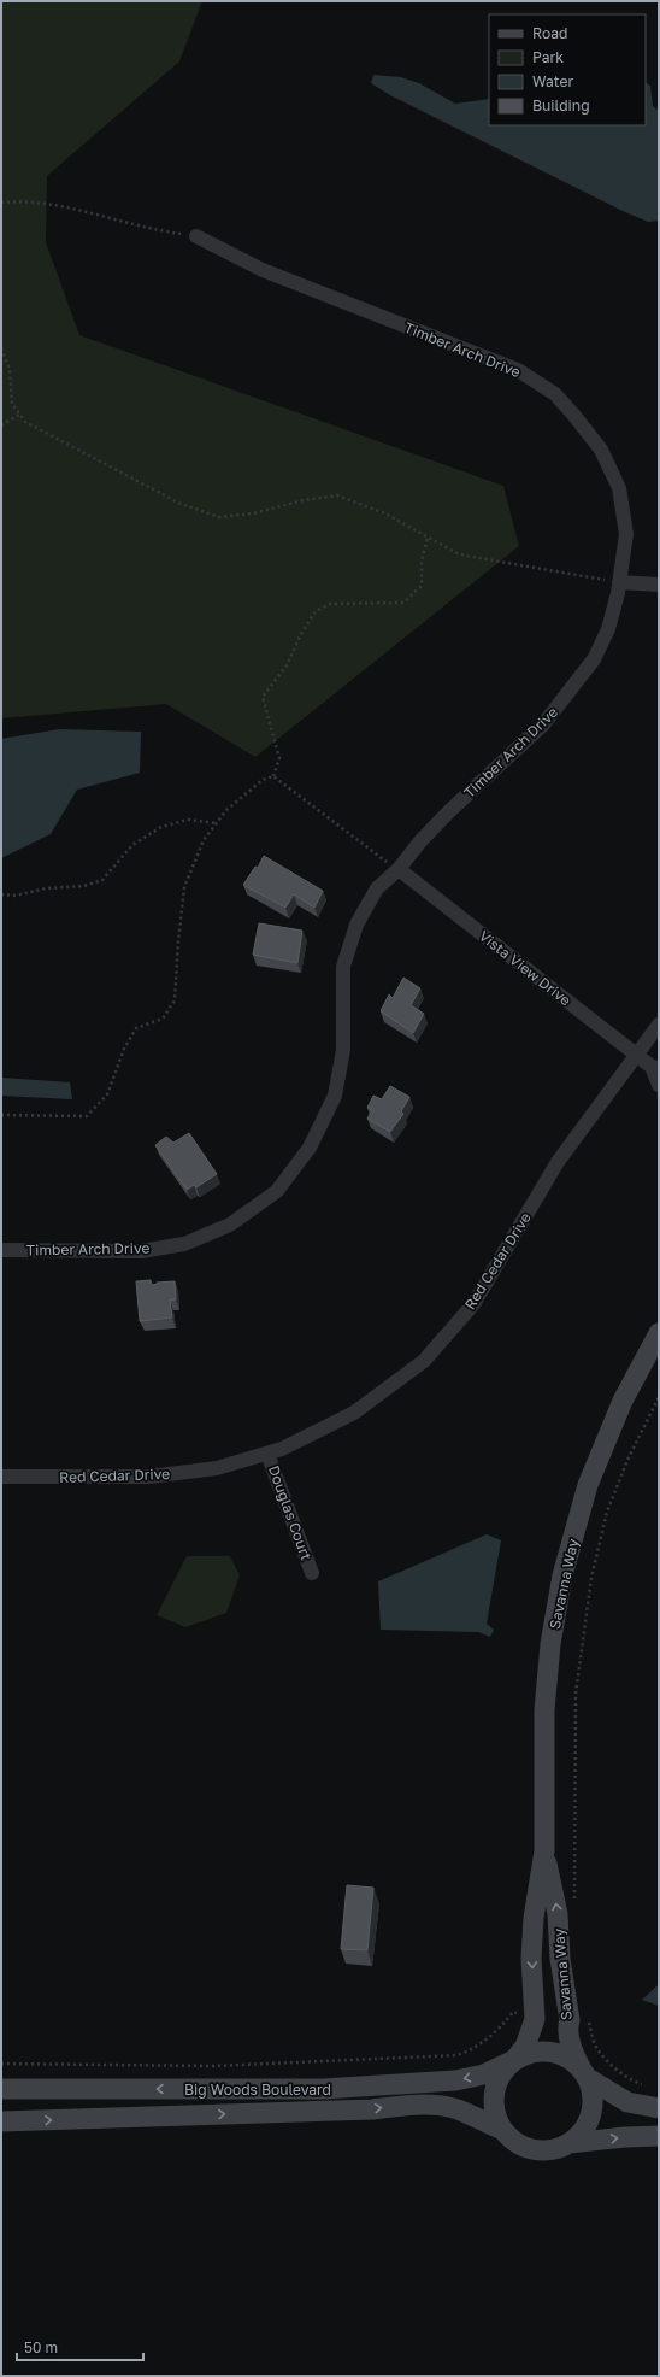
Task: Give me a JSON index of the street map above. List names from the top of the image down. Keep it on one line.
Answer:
{"streets":{"street":["Timber Arch Drive","Vista View Drive","Red Cedar Drive","Douglas Court","Savanna Way","Big Woods Boulevard"]},"crossings":[["Timber Arch Drive","Vista View Drive"],["Vista View Drive","Red Cedar Drive"],["Red Cedar Drive","Douglas Court"],["Savanna Way","Big Woods Boulevard"]],"legend":["Road","Park","Water","Building"],"scale_bar":"50 m"}
